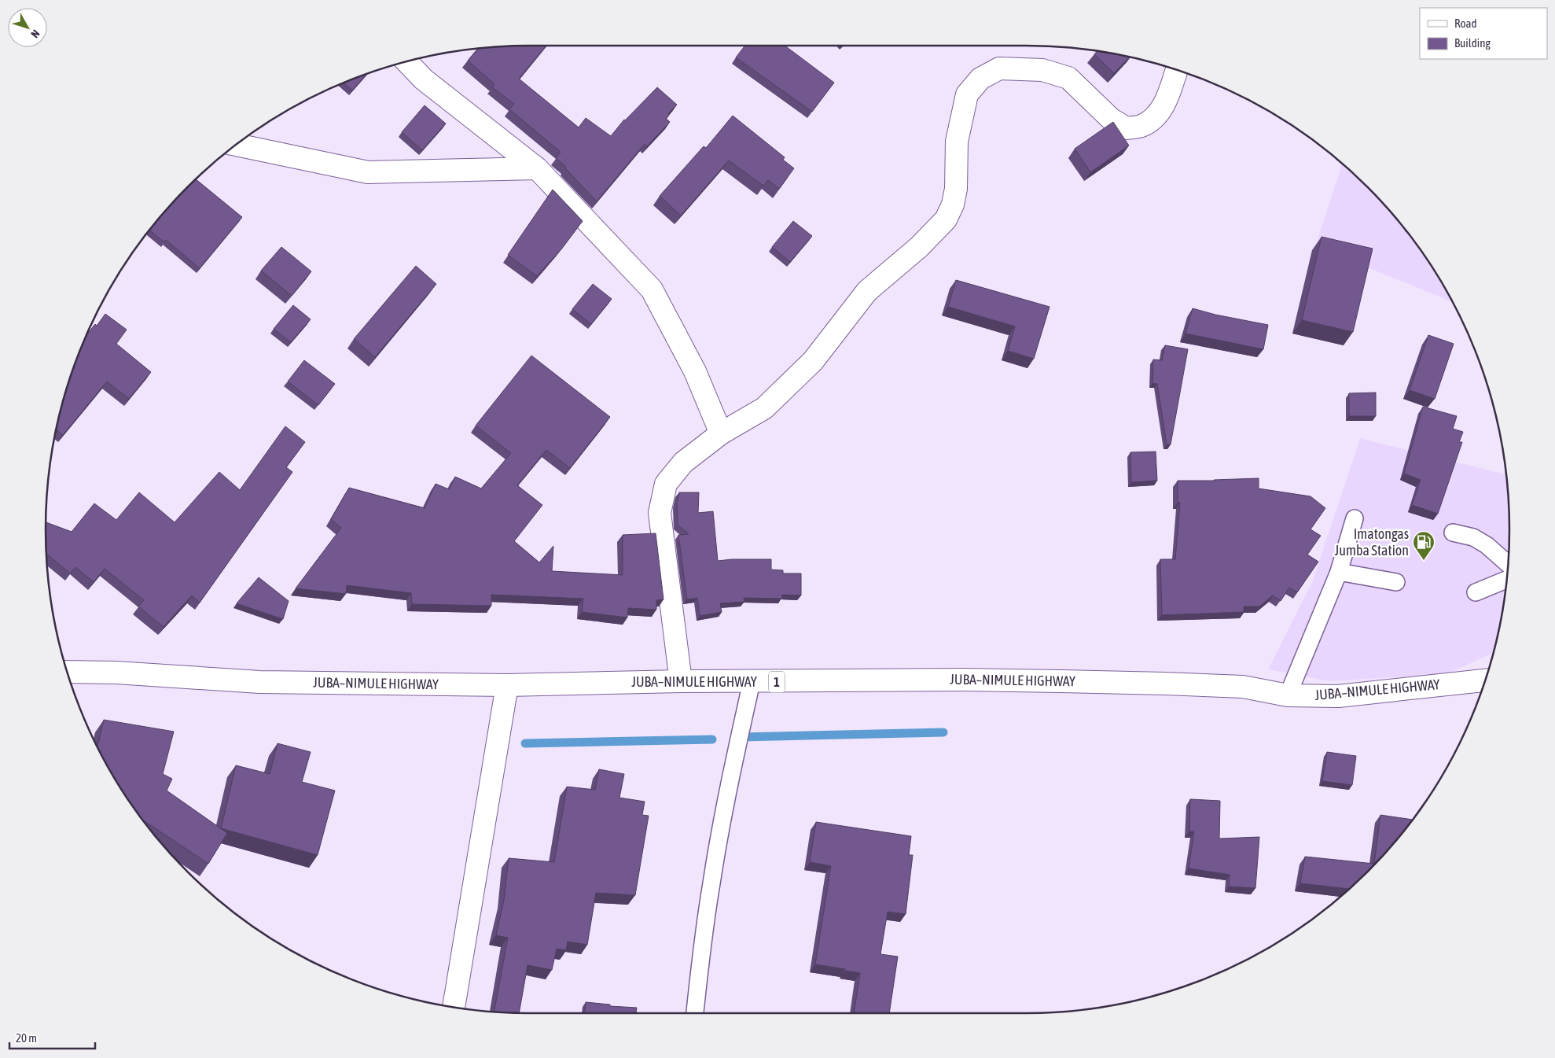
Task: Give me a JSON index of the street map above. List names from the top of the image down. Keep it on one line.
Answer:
{"streets":{"street":["JUBA–NIMULE HIGHWAY","1"]},"places":{"fuel station":["Imatongas Jumba Station"]},"legend":["Road","Building"],"scale_bar":"20 m","north":"bottom right"}
